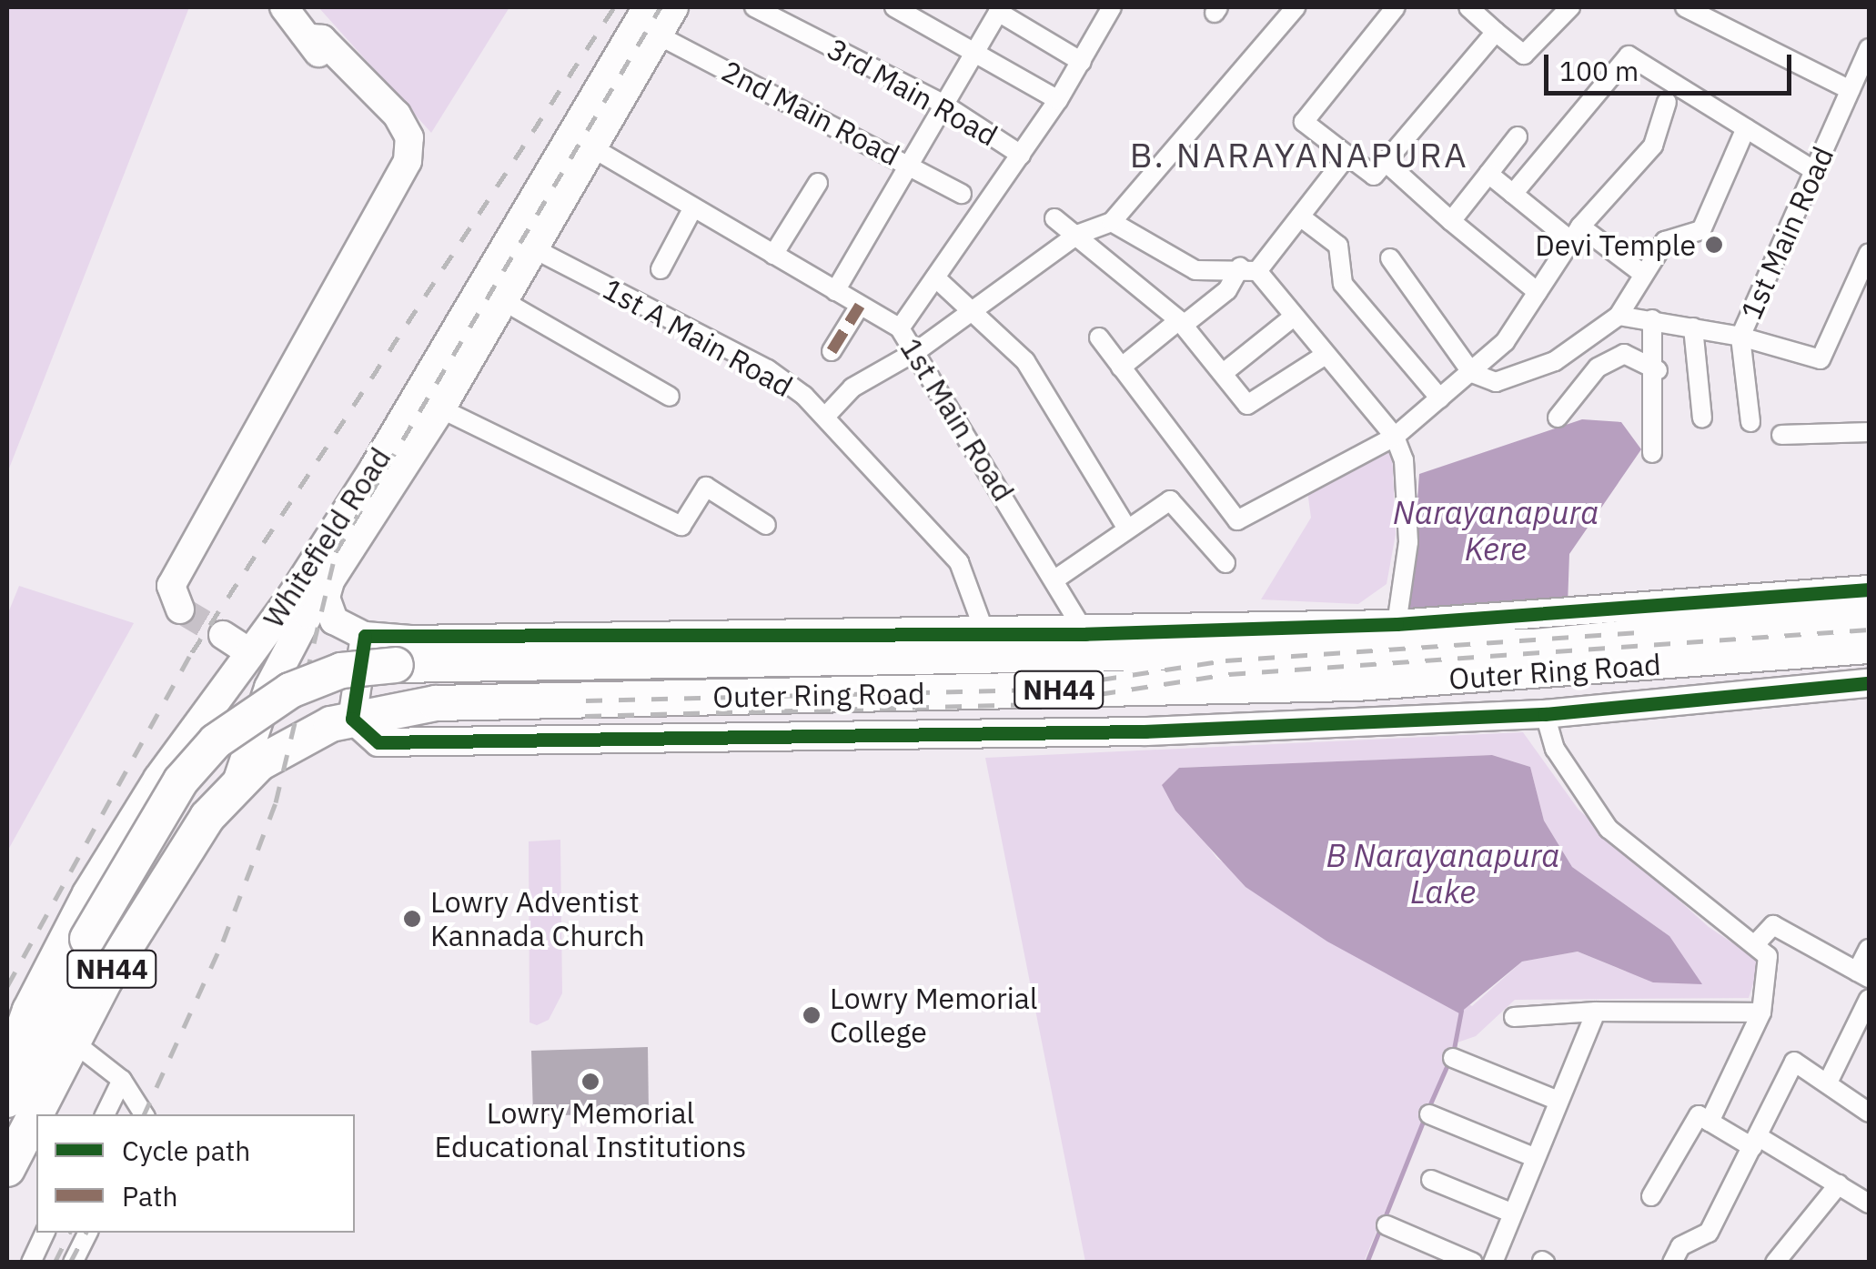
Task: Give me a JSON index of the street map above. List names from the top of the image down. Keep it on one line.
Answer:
{"streets":{"highway":["Outer Ring Road","NH44"],"main road":["Whitefield Road"],"street":["3rd Main Road","2nd Main Road","1st Main Road","1st A Main Road"]},"crossings":[["2nd Main Road","Whitefield Road"],["1st Main Road","Whitefield Road"],["1st A Main Road","Whitefield Road"],["Whitefield Road","Outer Ring Road"]],"districts":["B. NARAYANAPURA"],"water":["Narayanapura Kere","B Narayanapura Lake"],"places":["Devi Temple","Lowry Adventist Kannada Church","Lowry Memorial College","Lowry Memorial Educational Institutions"],"legend":["Cycle path","Path"],"scale_bar":"100 m"}
